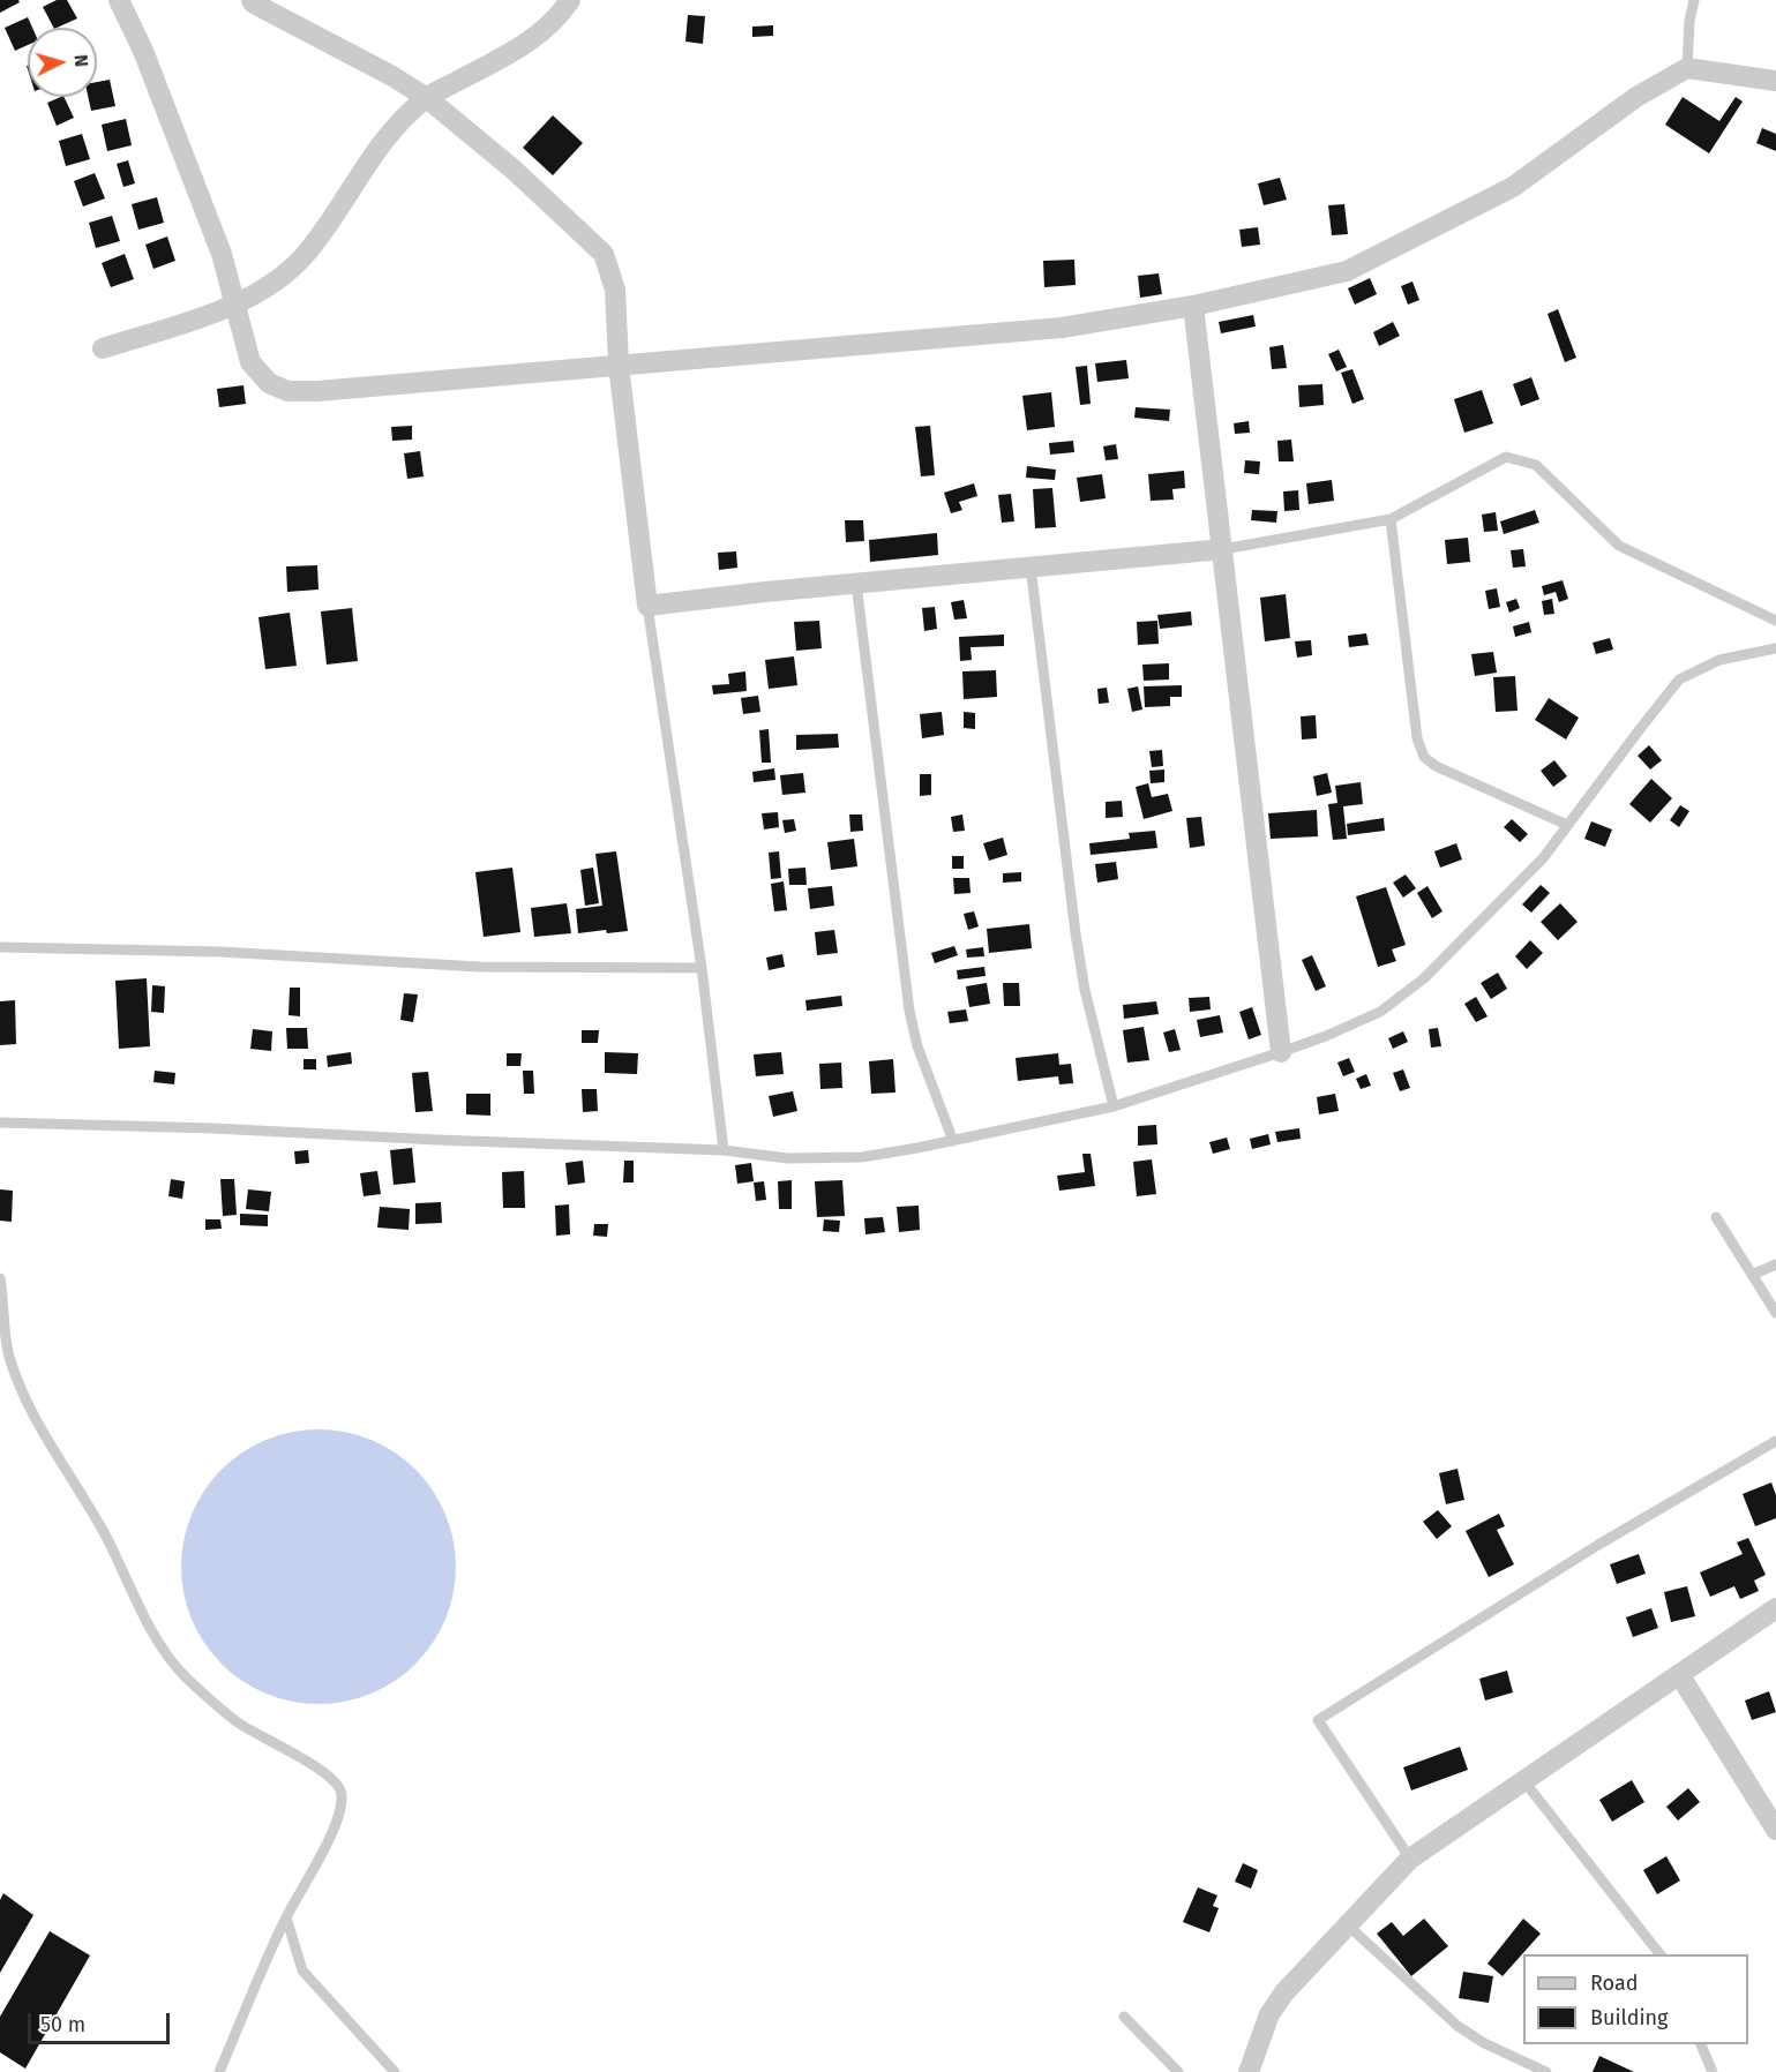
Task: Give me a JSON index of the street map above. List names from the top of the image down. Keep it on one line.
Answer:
{"legend":["Road","Building"],"scale_bar":"50 m","north":"right"}
